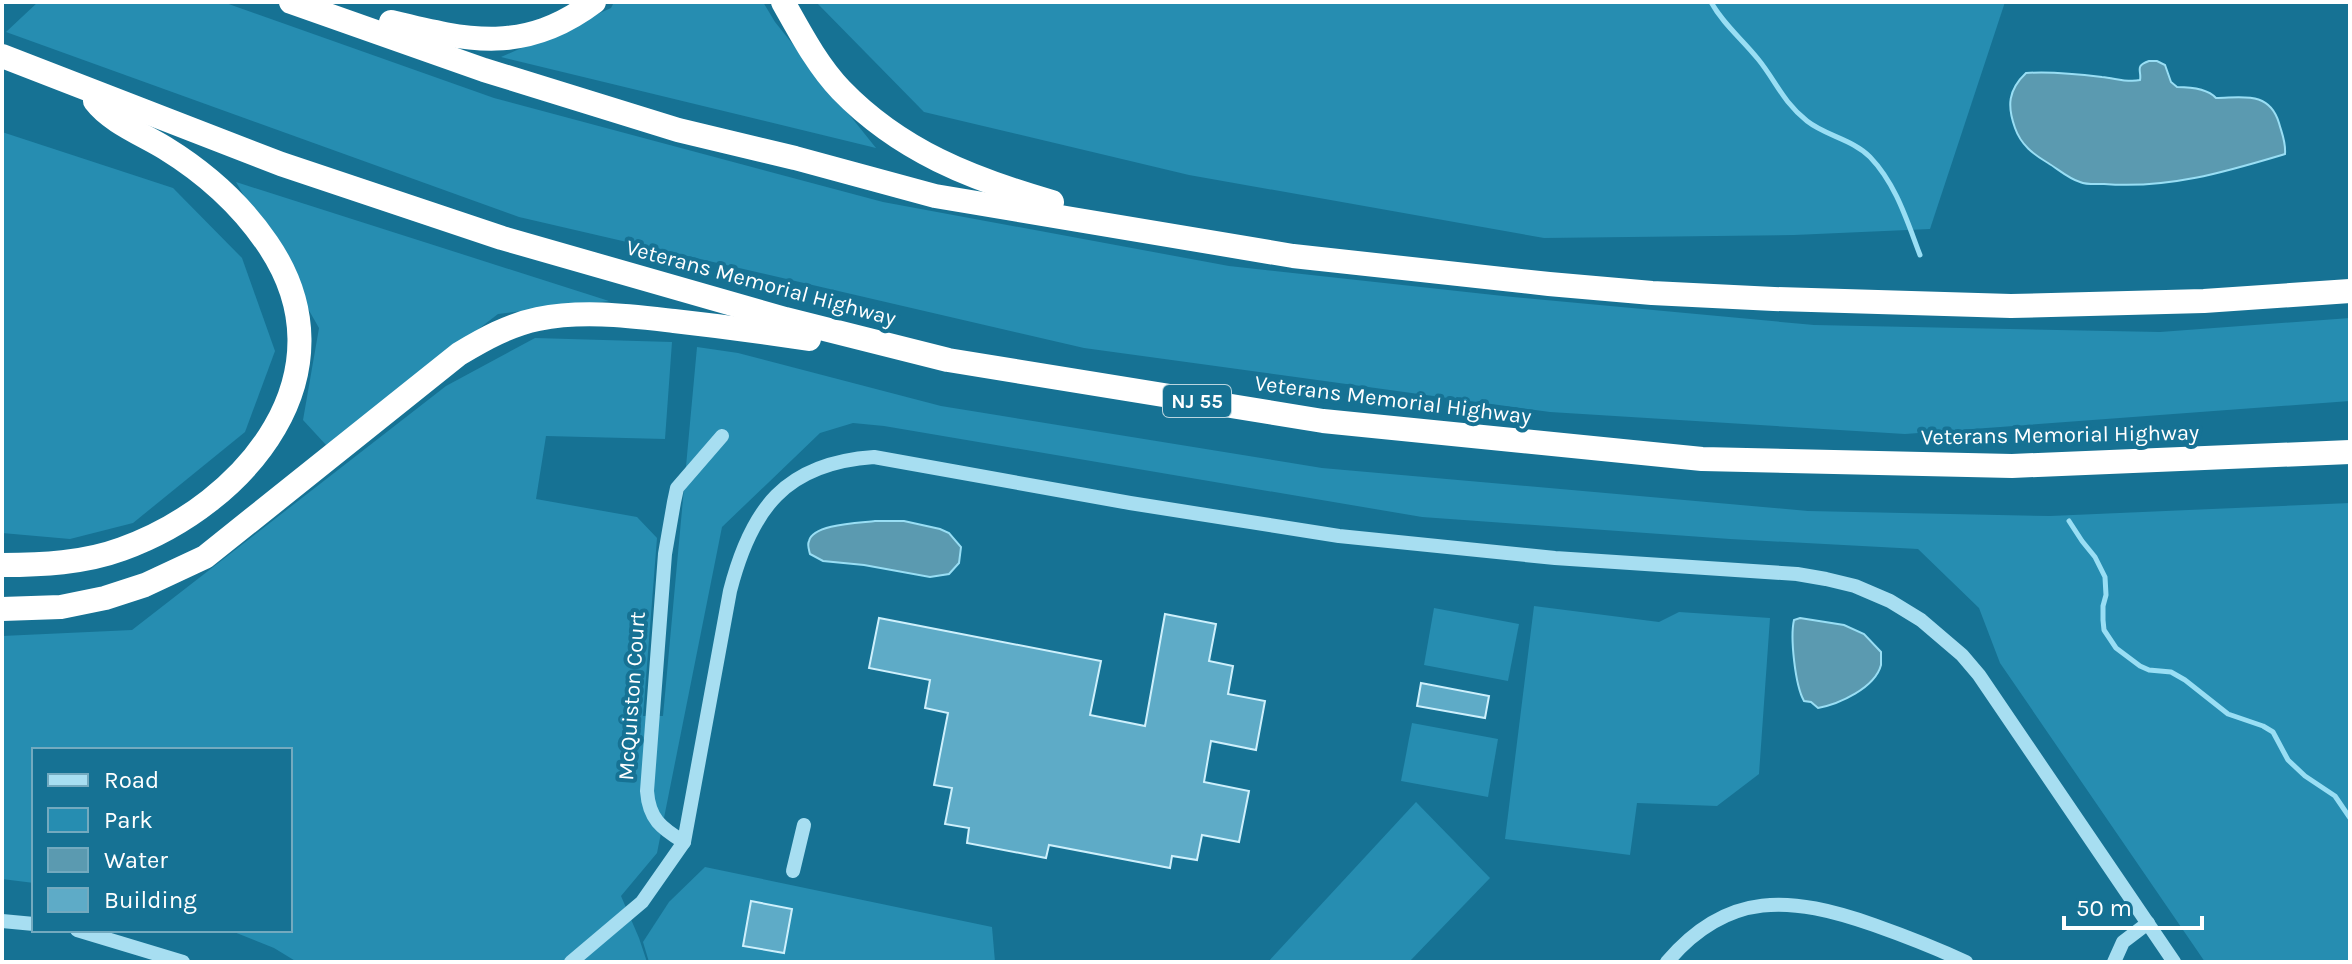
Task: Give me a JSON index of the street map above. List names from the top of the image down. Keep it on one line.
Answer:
{"streets":{"highway":["Veterans Memorial Highway","NJ 55"],"street":["McQuiston Court"]},"legend":["Road","Park","Water","Building"],"scale_bar":"50 m"}
